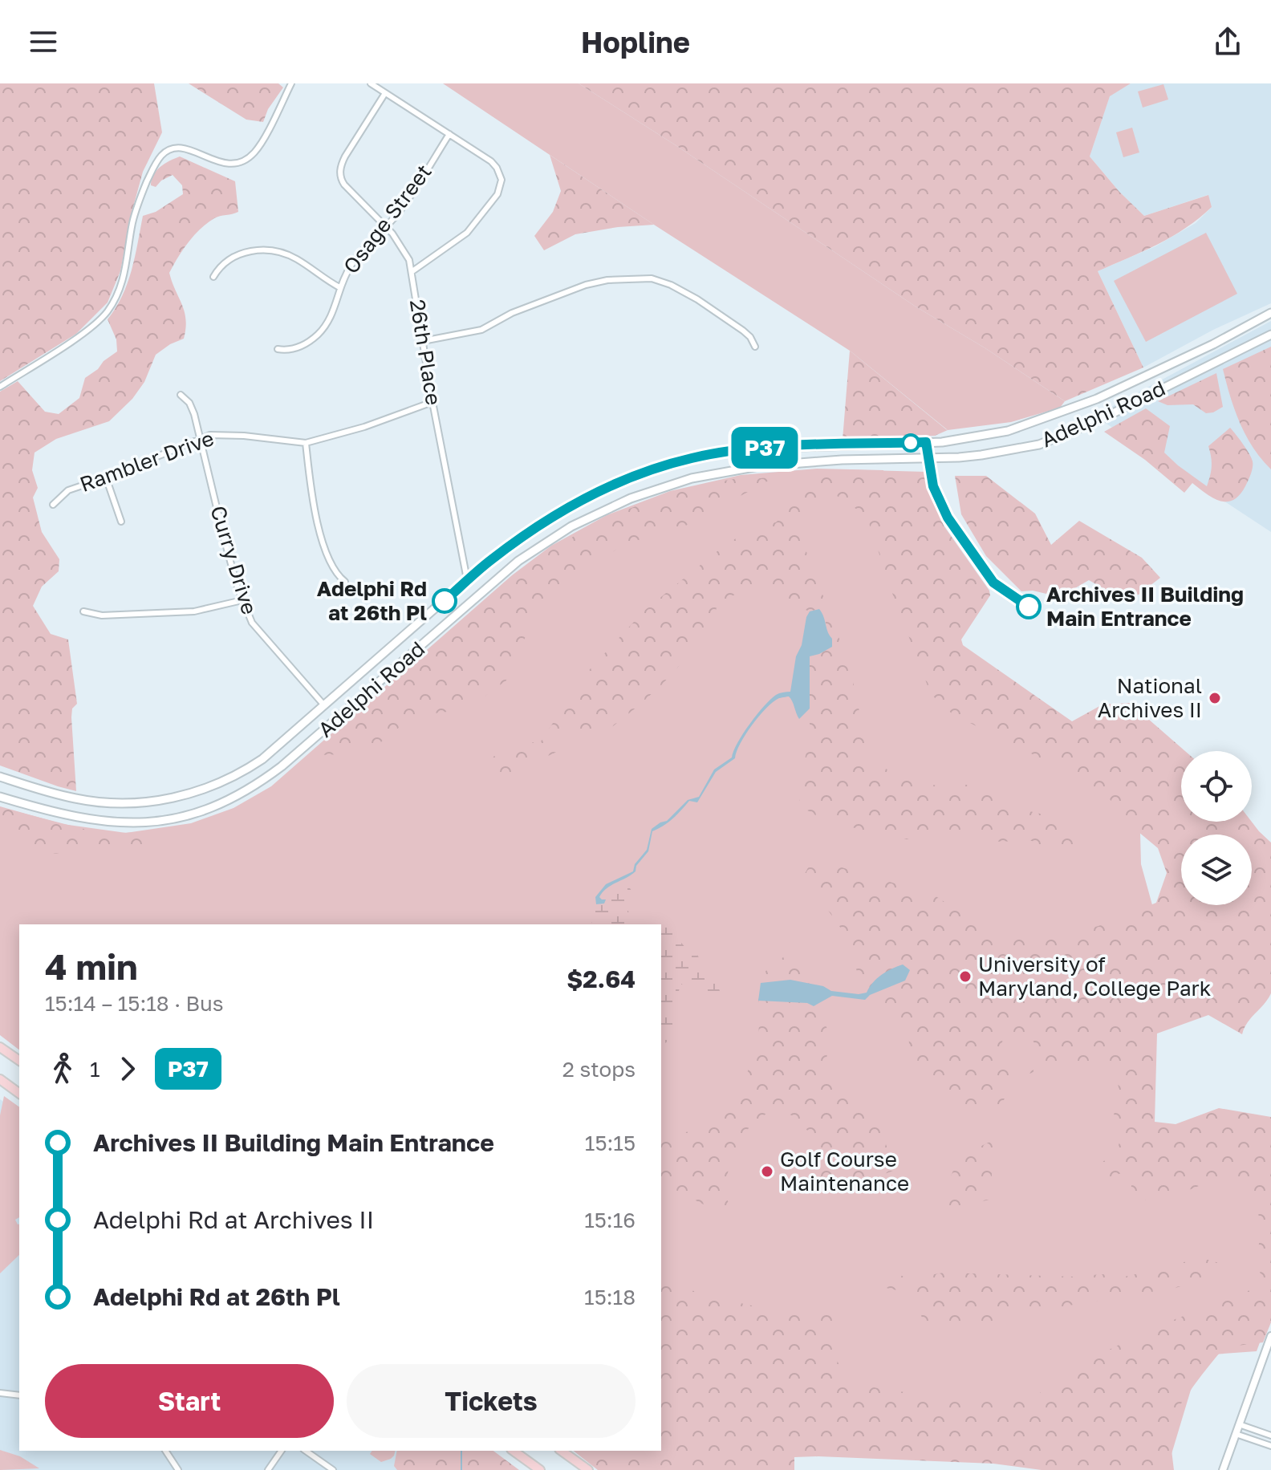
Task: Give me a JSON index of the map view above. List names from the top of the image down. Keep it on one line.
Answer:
{"streets":{"main road":["Adelphi Road"],"street":["Osage Street","26th Place","Rambler Drive","Curry Drive"]},"crossings":[["Osage Street","26th Place"],["26th Place","Adelphi Road"],["26th Place","Rambler Drive"],["Adelphi Road","Curry Drive"],["Rambler Drive","Curry Drive"]],"places":["Adelphi Rd at 26th Pl","Archives II Building Main Entrance","National Archives II","University of Maryland, College Park","Golf Course Maintenance"],"lines":["bus line P37"],"page":{"header":"Hopline","on_map":"P37","heading":["4 min","15:14 – 15:18 · Bus","$2.64"],"legs":["1","P37","2 stops"],"list":[{"name":"Archives II Building Main Entrance","value":"15:15"},{"name":"Adelphi Rd at Archives II","value":"15:16"},{"name":"Adelphi Rd at 26th Pl","value":"15:18"}],"buttons":["Start","Tickets"]}}
